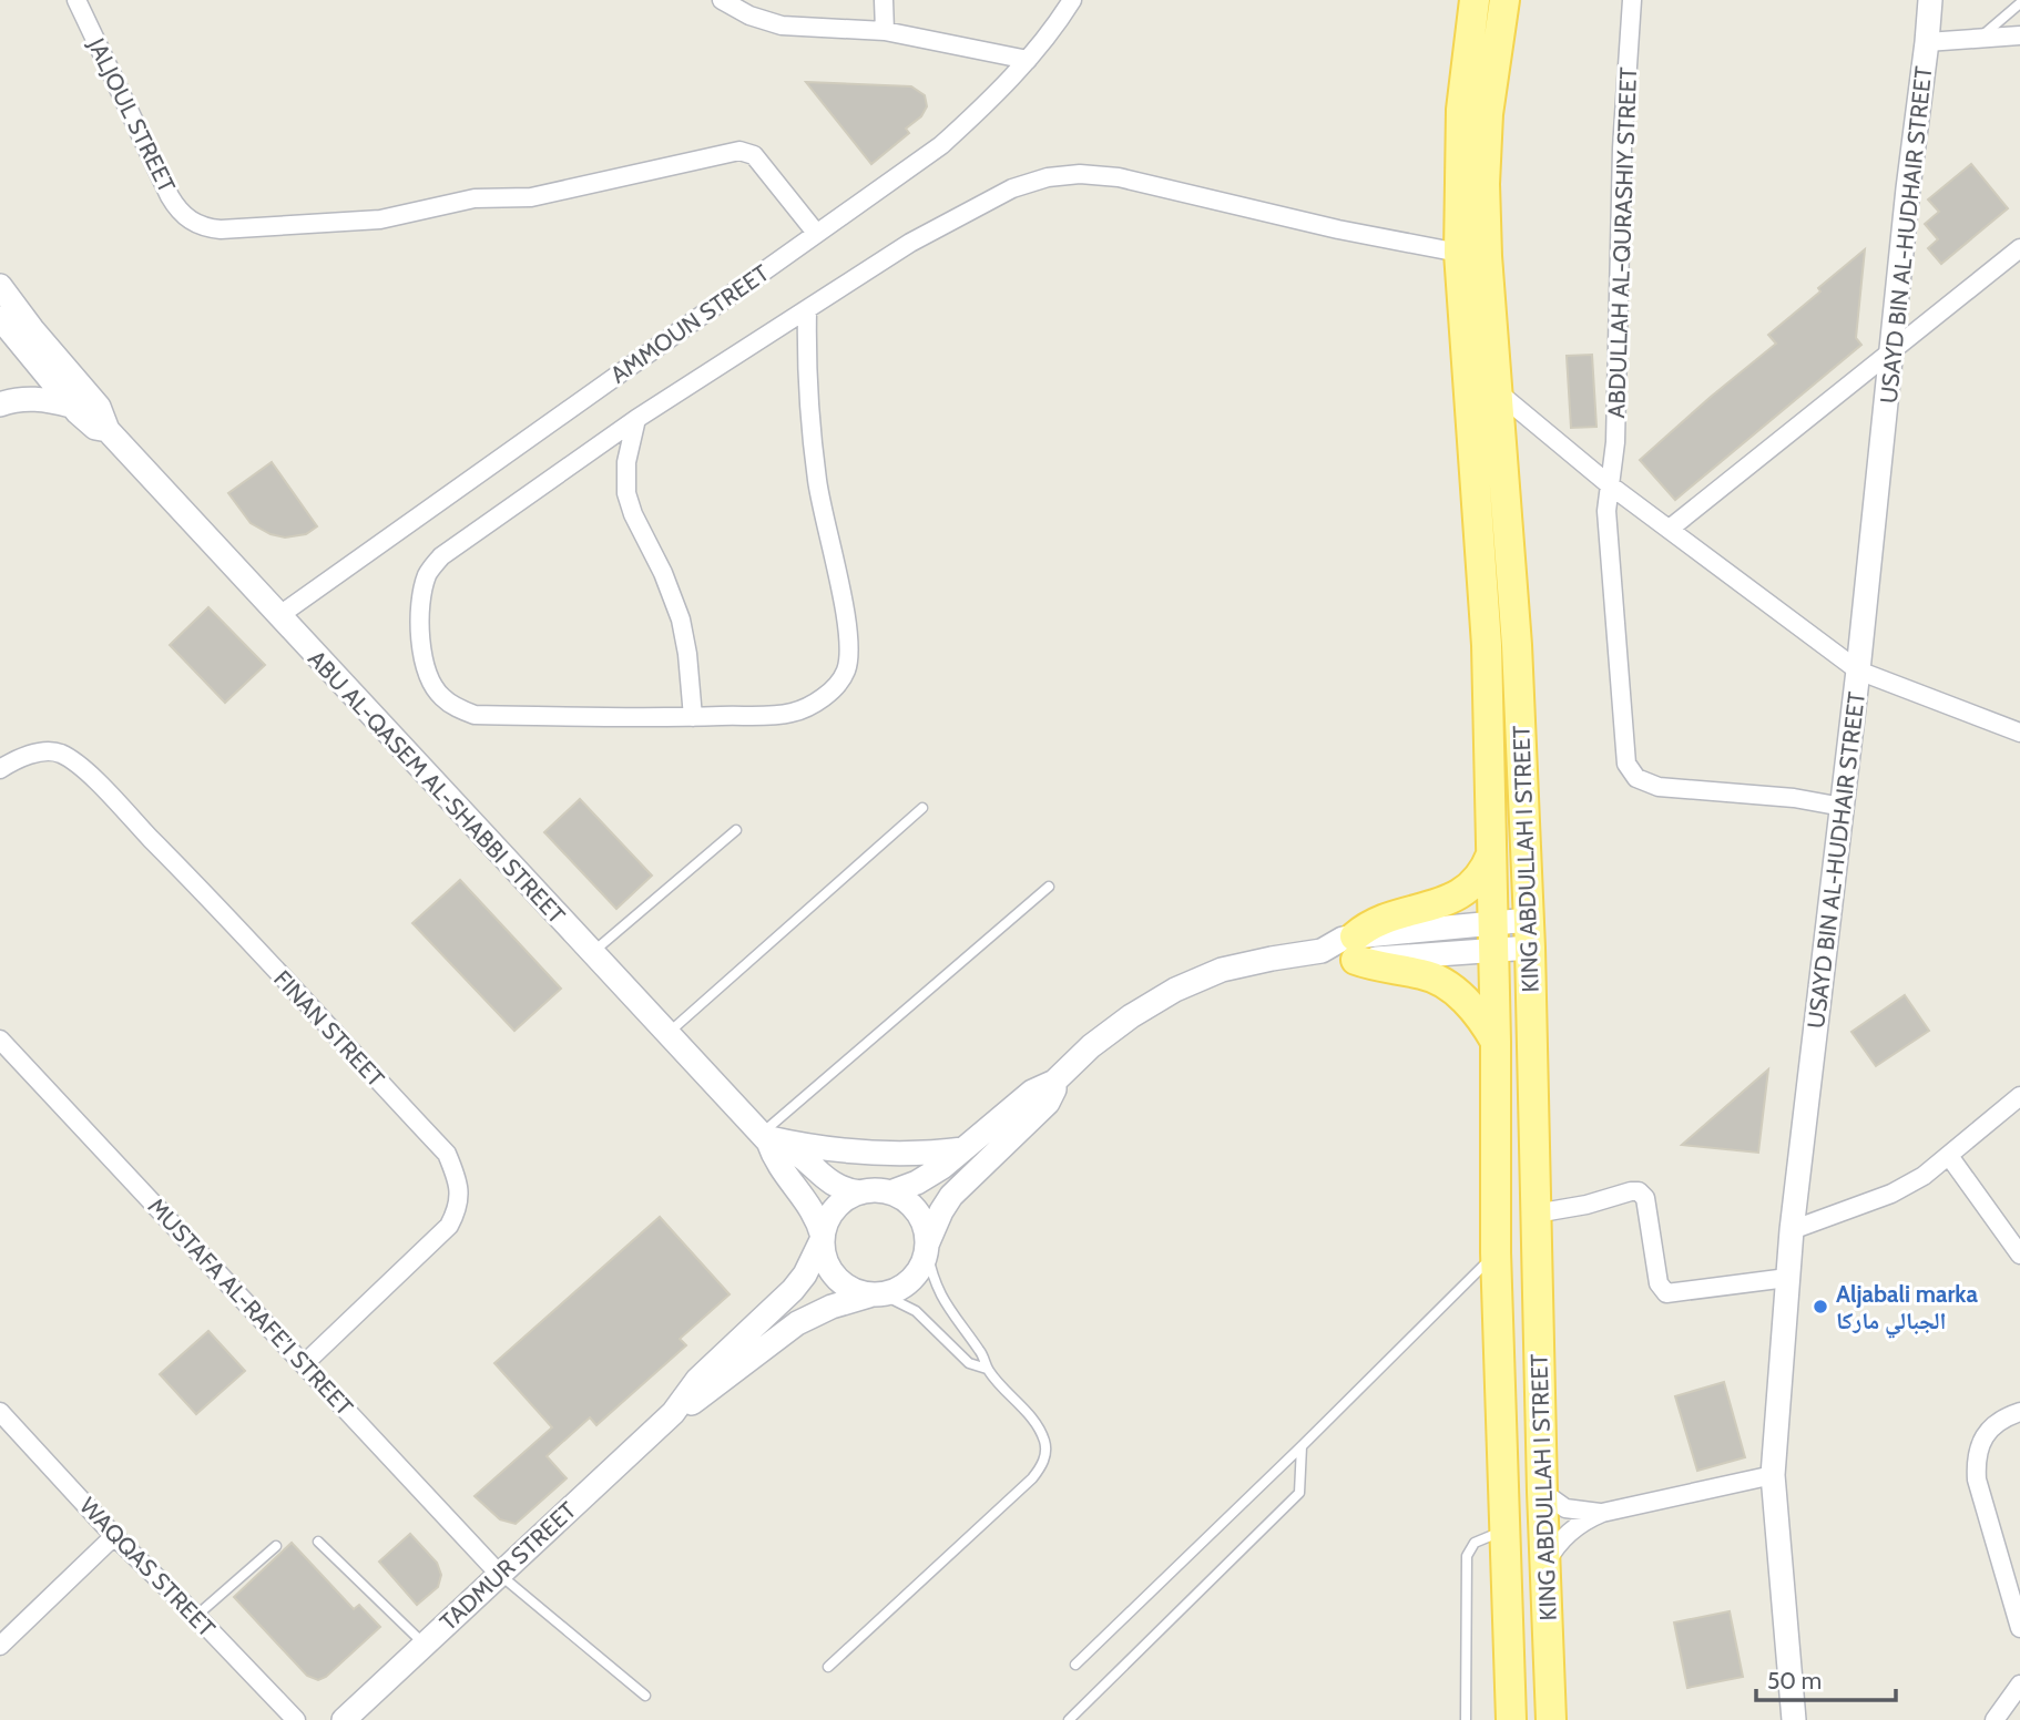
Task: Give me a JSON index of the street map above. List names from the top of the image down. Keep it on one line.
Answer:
{"streets":{"main road":["KING ABDULLAH I STREET"],"street":["JALJOUL STREET","USAYD BIN AL-HUDHAIR STREET","ABDULLAH AL-QURASHIY STREET","AMMOUN STREET","ABU AL-QASEM AL-SHABBI STREET","FINAN STREET","MUSTAFA AL-RAFE’I STREET","TADMUR STREET","WAQQAS STREET"]},"crossings":[["JALJOUL STREET","AMMOUN STREET"],["USAYD BIN AL-HUDHAIR STREET","ABDULLAH AL-QURASHIY STREET"],["AMMOUN STREET","ABU AL-QASEM AL-SHABBI STREET"],["ABU AL-QASEM AL-SHABBI STREET","TADMUR STREET"],["FINAN STREET","MUSTAFA AL-RAFE’I STREET"],["MUSTAFA AL-RAFE’I STREET","TADMUR STREET"]],"places":["Aljabali marka الجبالي ماركا"],"scale_bar":"50 m"}
